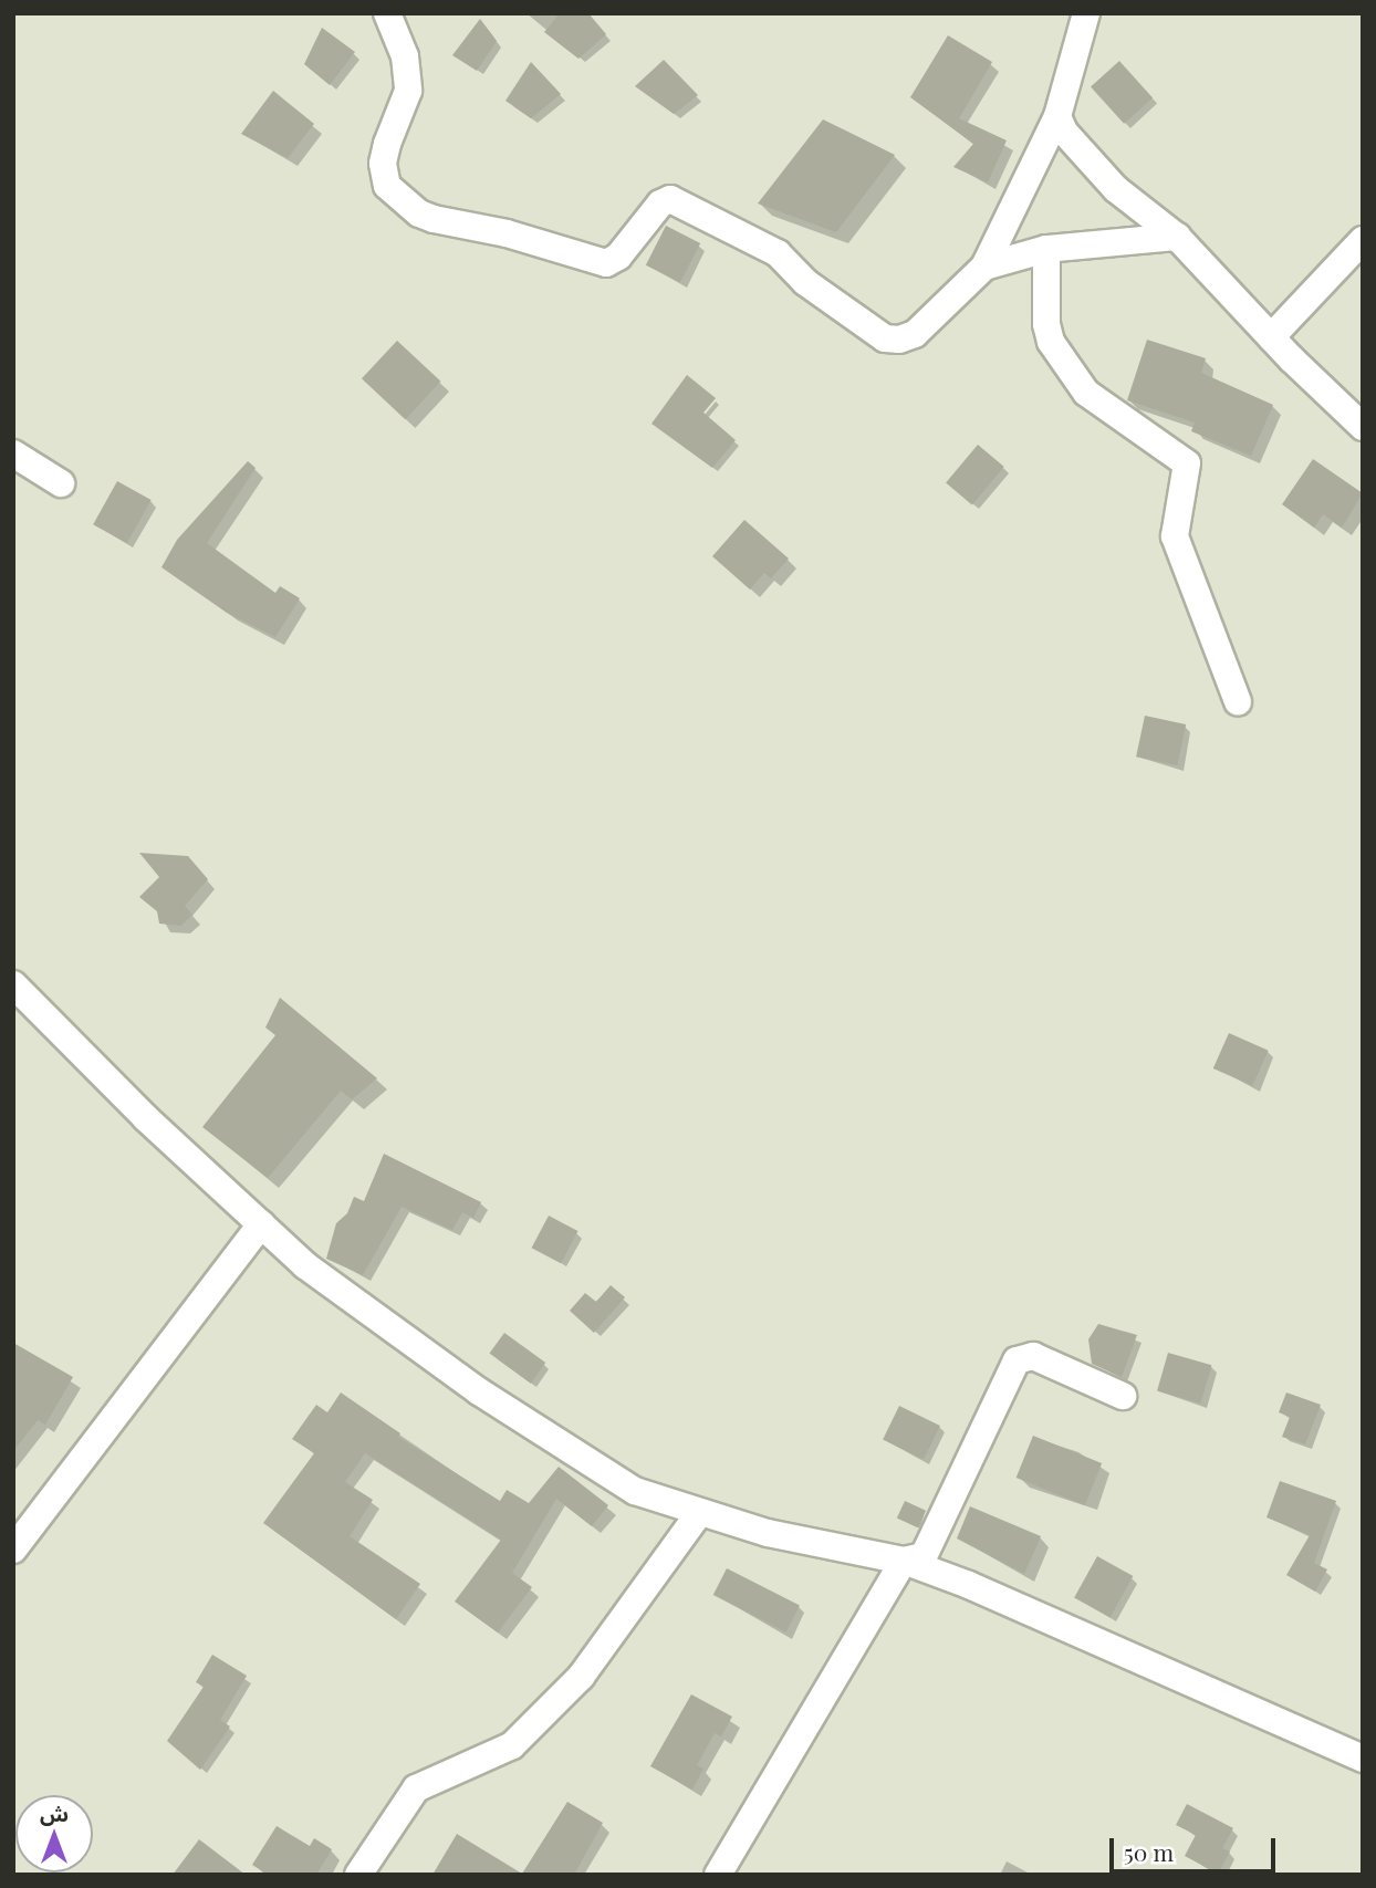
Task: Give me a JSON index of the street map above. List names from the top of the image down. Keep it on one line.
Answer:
{"scale_bar":"50 m","north":"top"}
